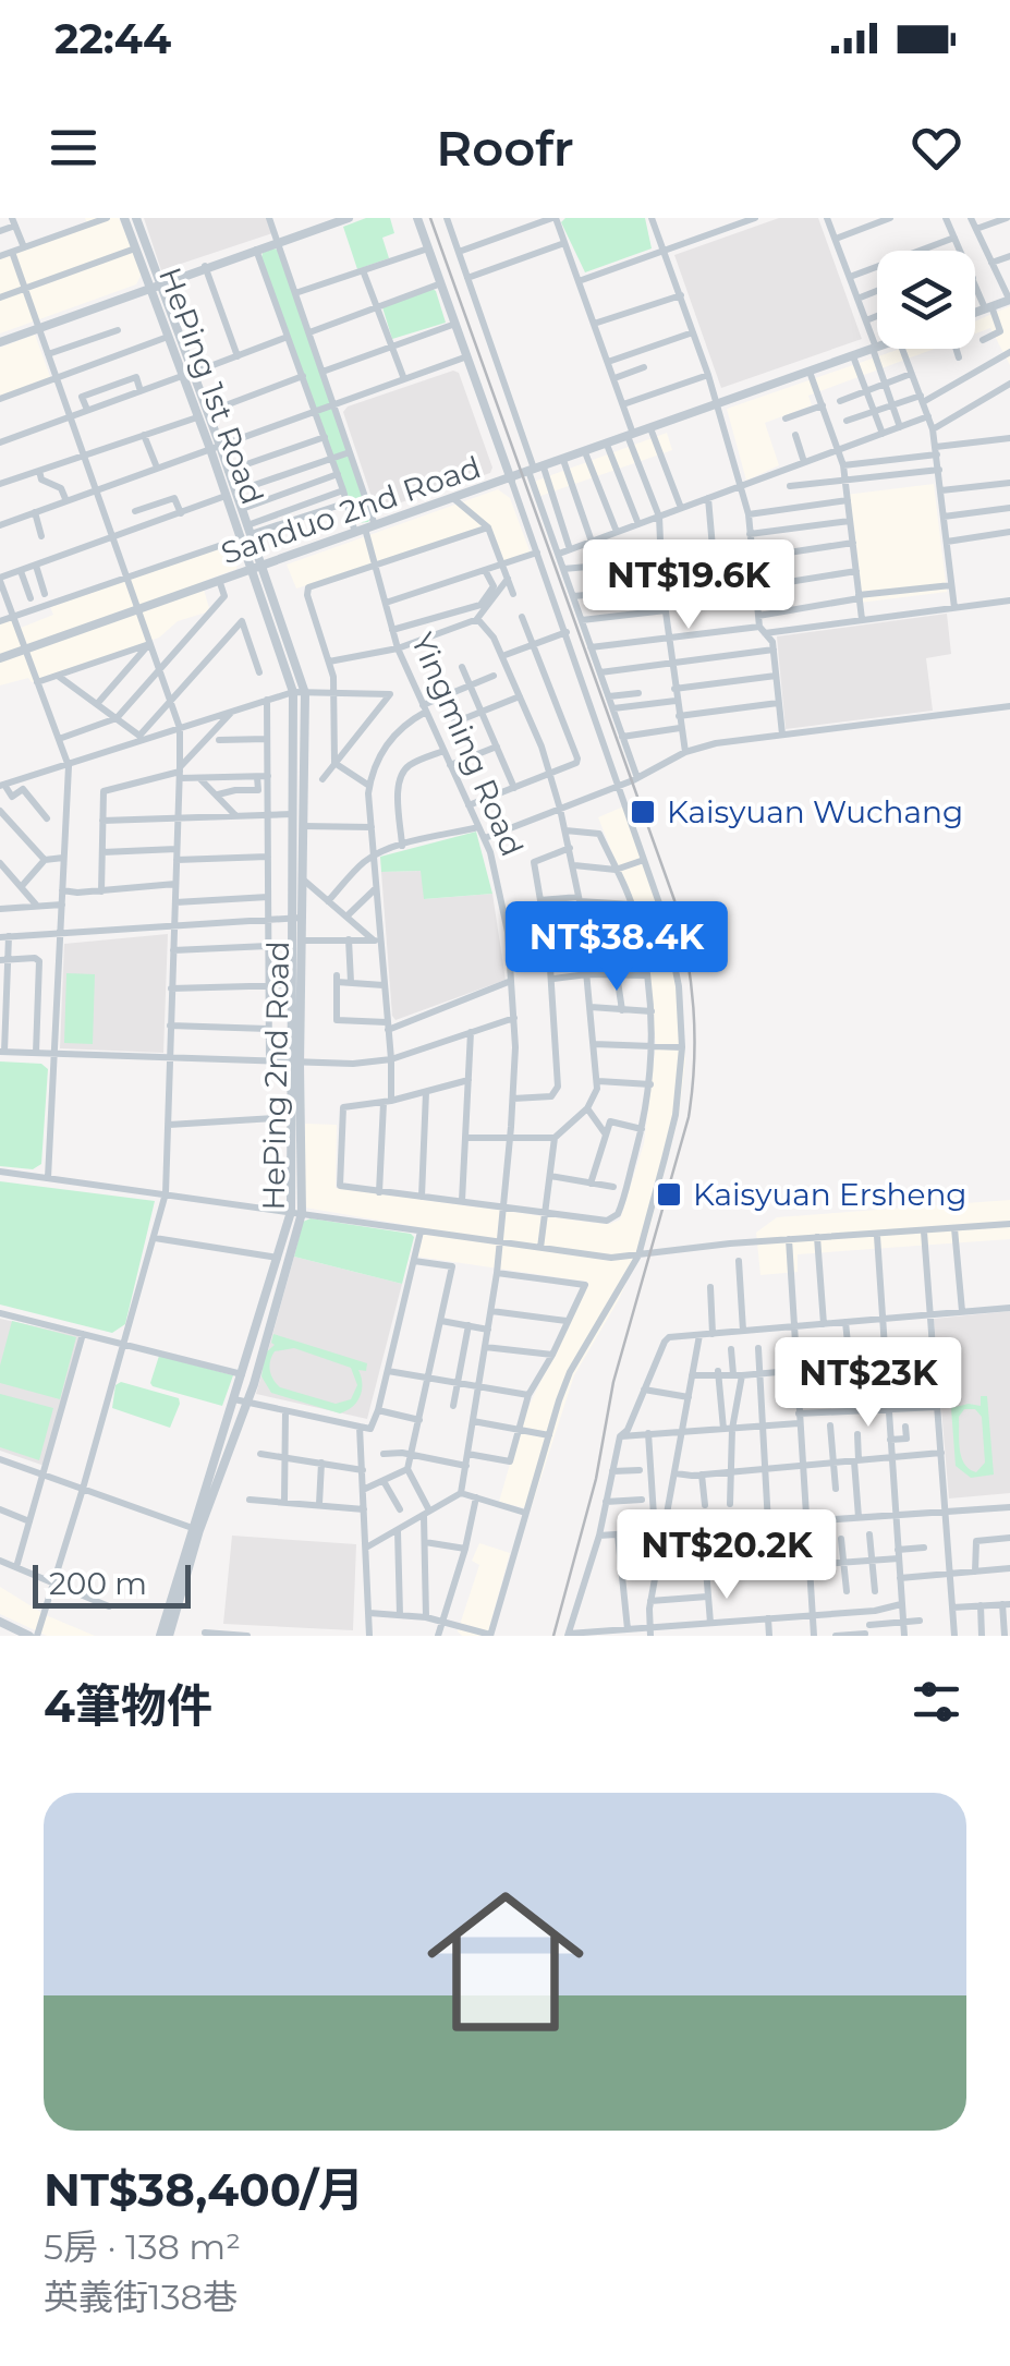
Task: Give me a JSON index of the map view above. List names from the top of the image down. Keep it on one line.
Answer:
{"streets":{"street":["HePing 1st Road","Sanduo 2nd Road","Yingming Road","HePing 2nd Road"]},"crossings":[["HePing 1st Road","Sanduo 2nd Road"],["HePing 1st Road","HePing 2nd Road"],["Sanduo 2nd Road","Yingming Road"],["Sanduo 2nd Road","HePing 2nd Road"]],"places":{"transit":["Kaisyuan Wuchang","Kaisyuan Ersheng"]},"scale_bar":"200 m","page":{"status":"22:44","header":"Roofr","price":["NT$19.6K","NT$38.4K","NT$23K","NT$20.2K"],"scale":"200 m","heading":"4筆物件","list":[{"name":"NT$38,400/月","note":"5房 · 138 m² · 英義街138巷"}]}}
